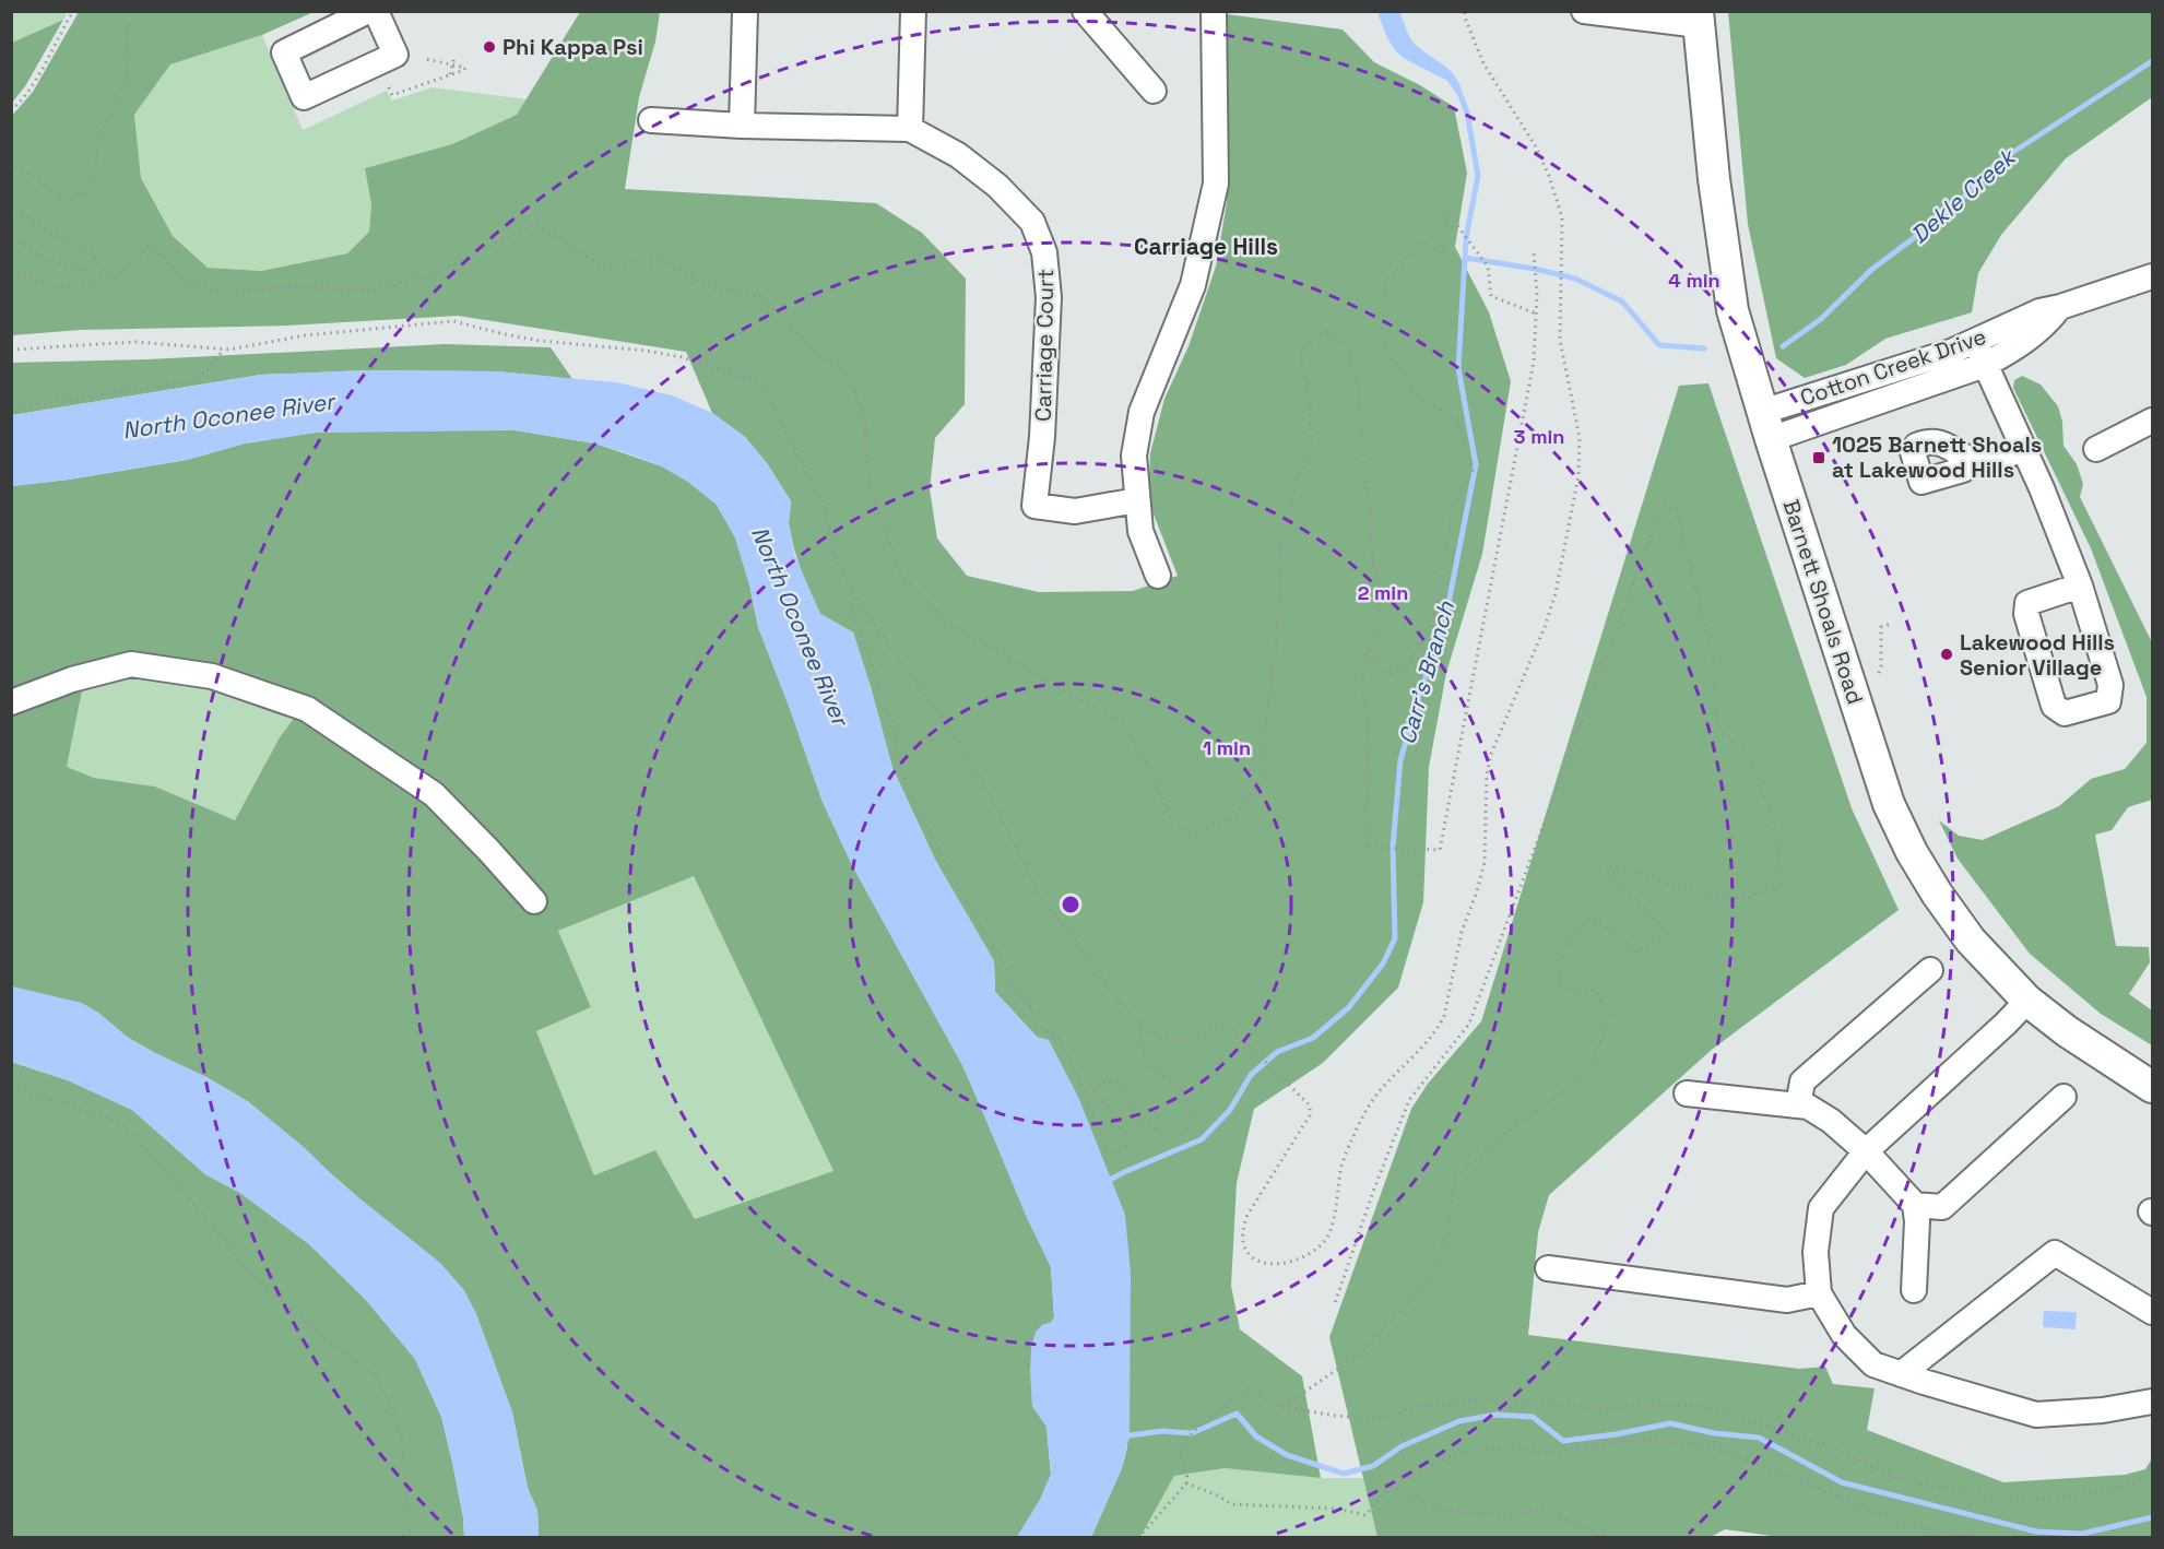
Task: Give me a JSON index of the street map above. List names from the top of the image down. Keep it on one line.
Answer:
{"streets":{"main road":["Barnett Shoals Road"],"street":["Carriage Court","Cotton Creek Drive"]},"crossings":[["Cotton Creek Drive","Barnett Shoals Road"]],"districts":["Carriage Hills"],"water":["Dekle Creek","North Oconee River","Carr's Branch"],"places":{"other":["Phi Kappa Psi","Lakewood Hills Senior Village"],"transit":["1025 Barnett Shoals at Lakewood Hills"]},"rings":["4 min","3 min","2 min","1 min"]}
